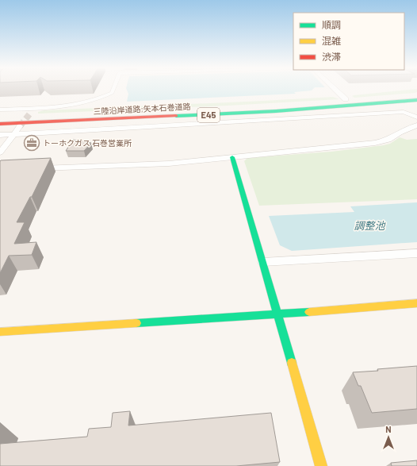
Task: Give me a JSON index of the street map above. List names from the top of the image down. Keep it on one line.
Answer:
{"streets":{"main road":["三陸沿岸道路;矢本石巻道路","E45"]},"water":["調整池"],"places":{"office":["トーホクガス 石巻営業所"]},"legend":["順調","混雑","渋滞"],"north":"top"}
